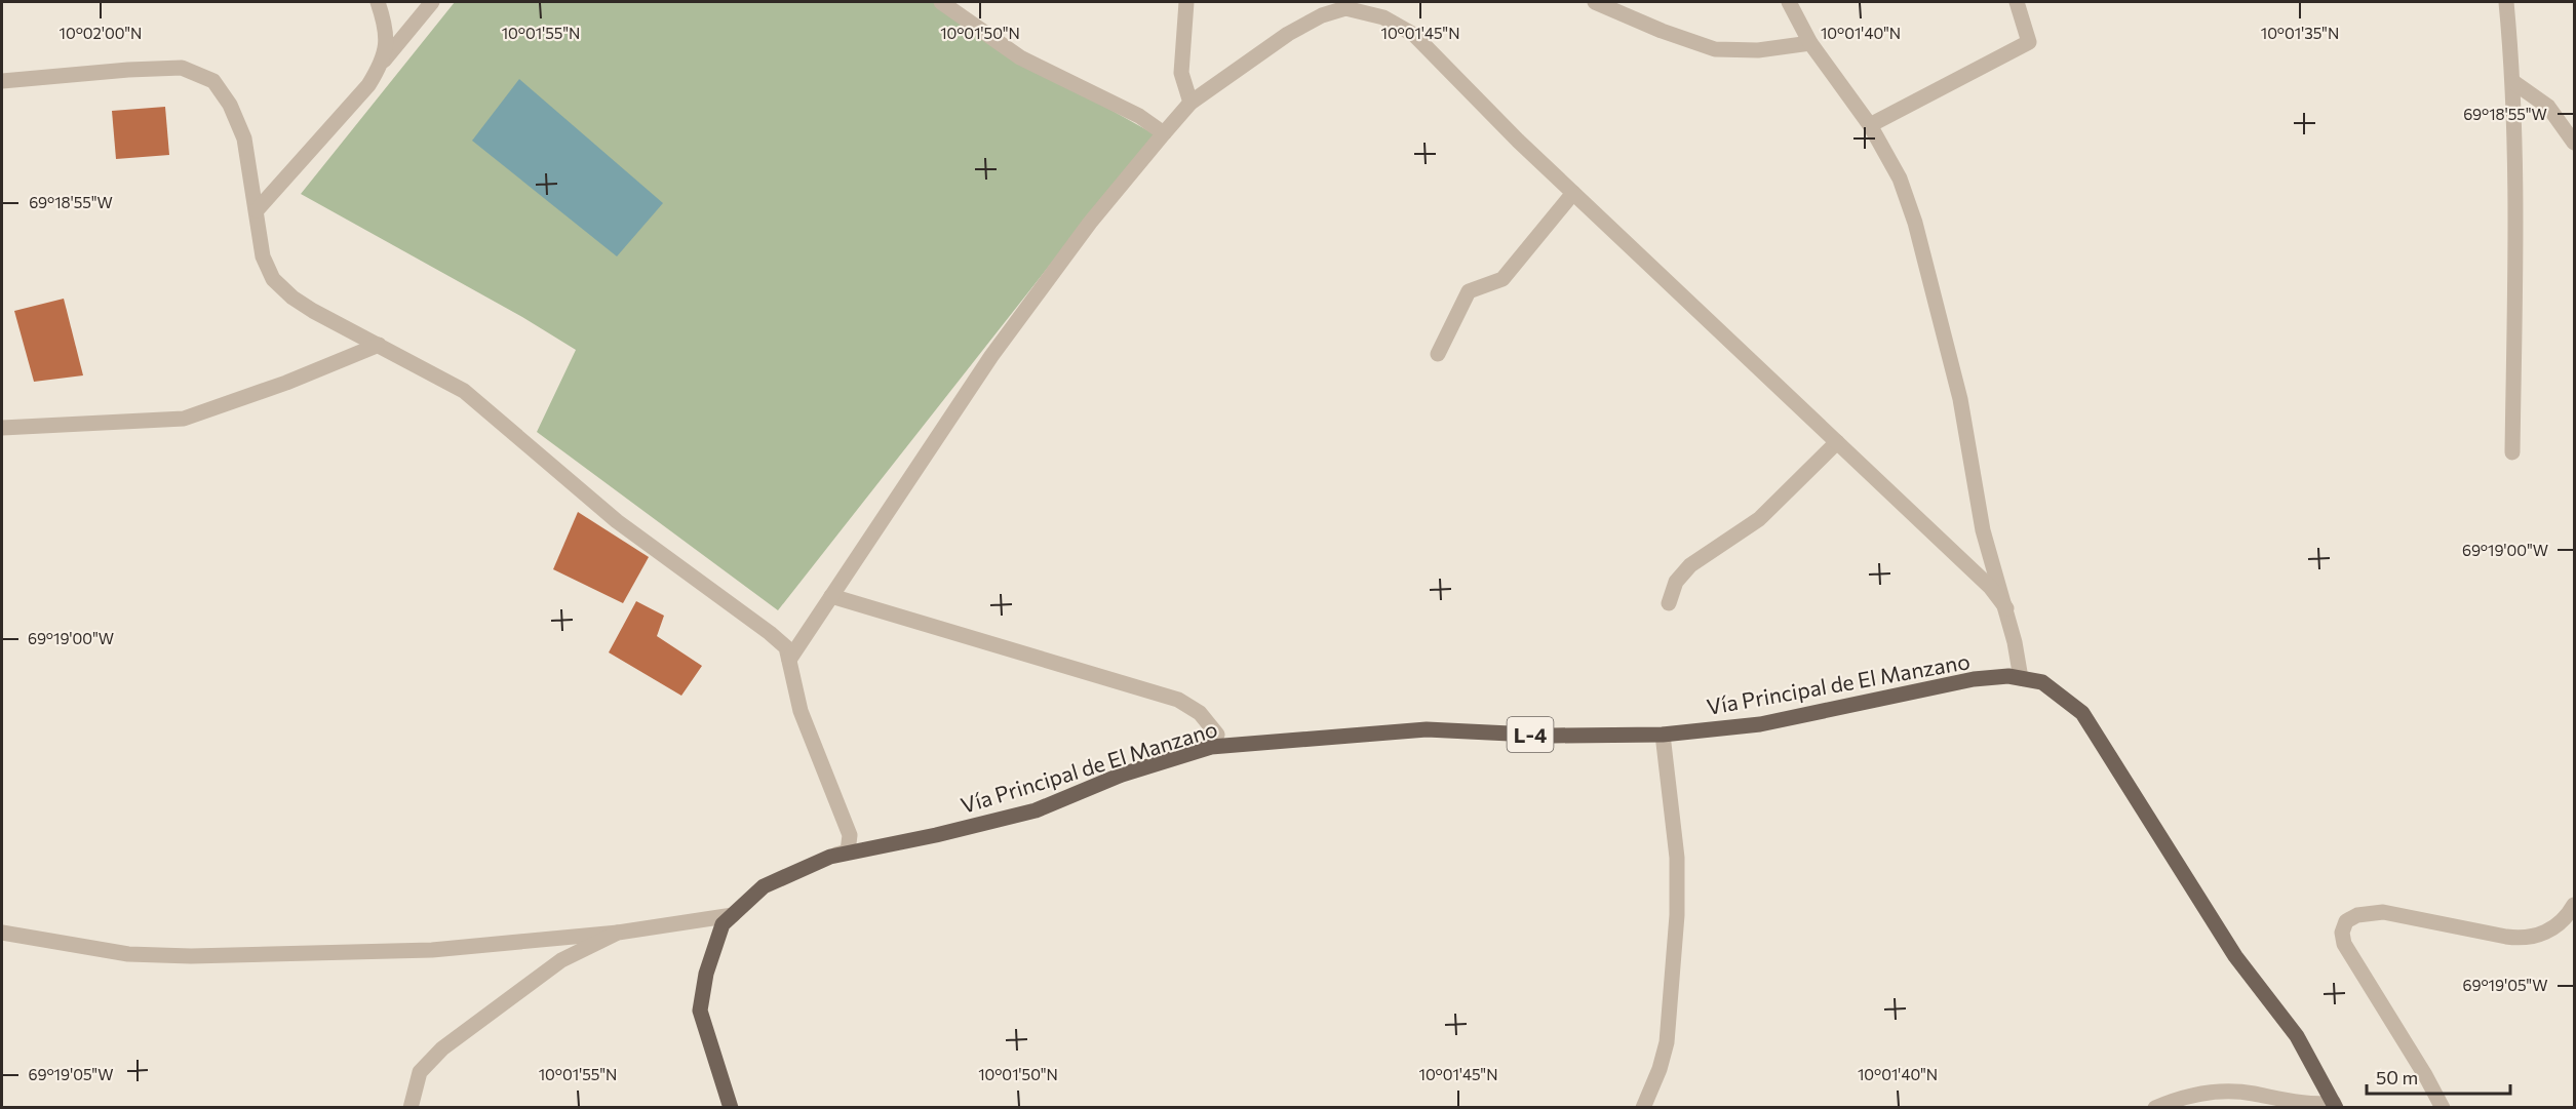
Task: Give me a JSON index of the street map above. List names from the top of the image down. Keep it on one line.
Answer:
{"streets":{"main road":["Vía Principal de El Manzano","L-4"]},"scale_bar":"50 m","coordinates":["10°02'00\"N","10°01'55\"N","10°01'50\"N","10°01'45\"N","10°01'40\"N","10°01'35\"N","69°18'55\"W","69°19'00\"W","69°19'05\"W"]}
